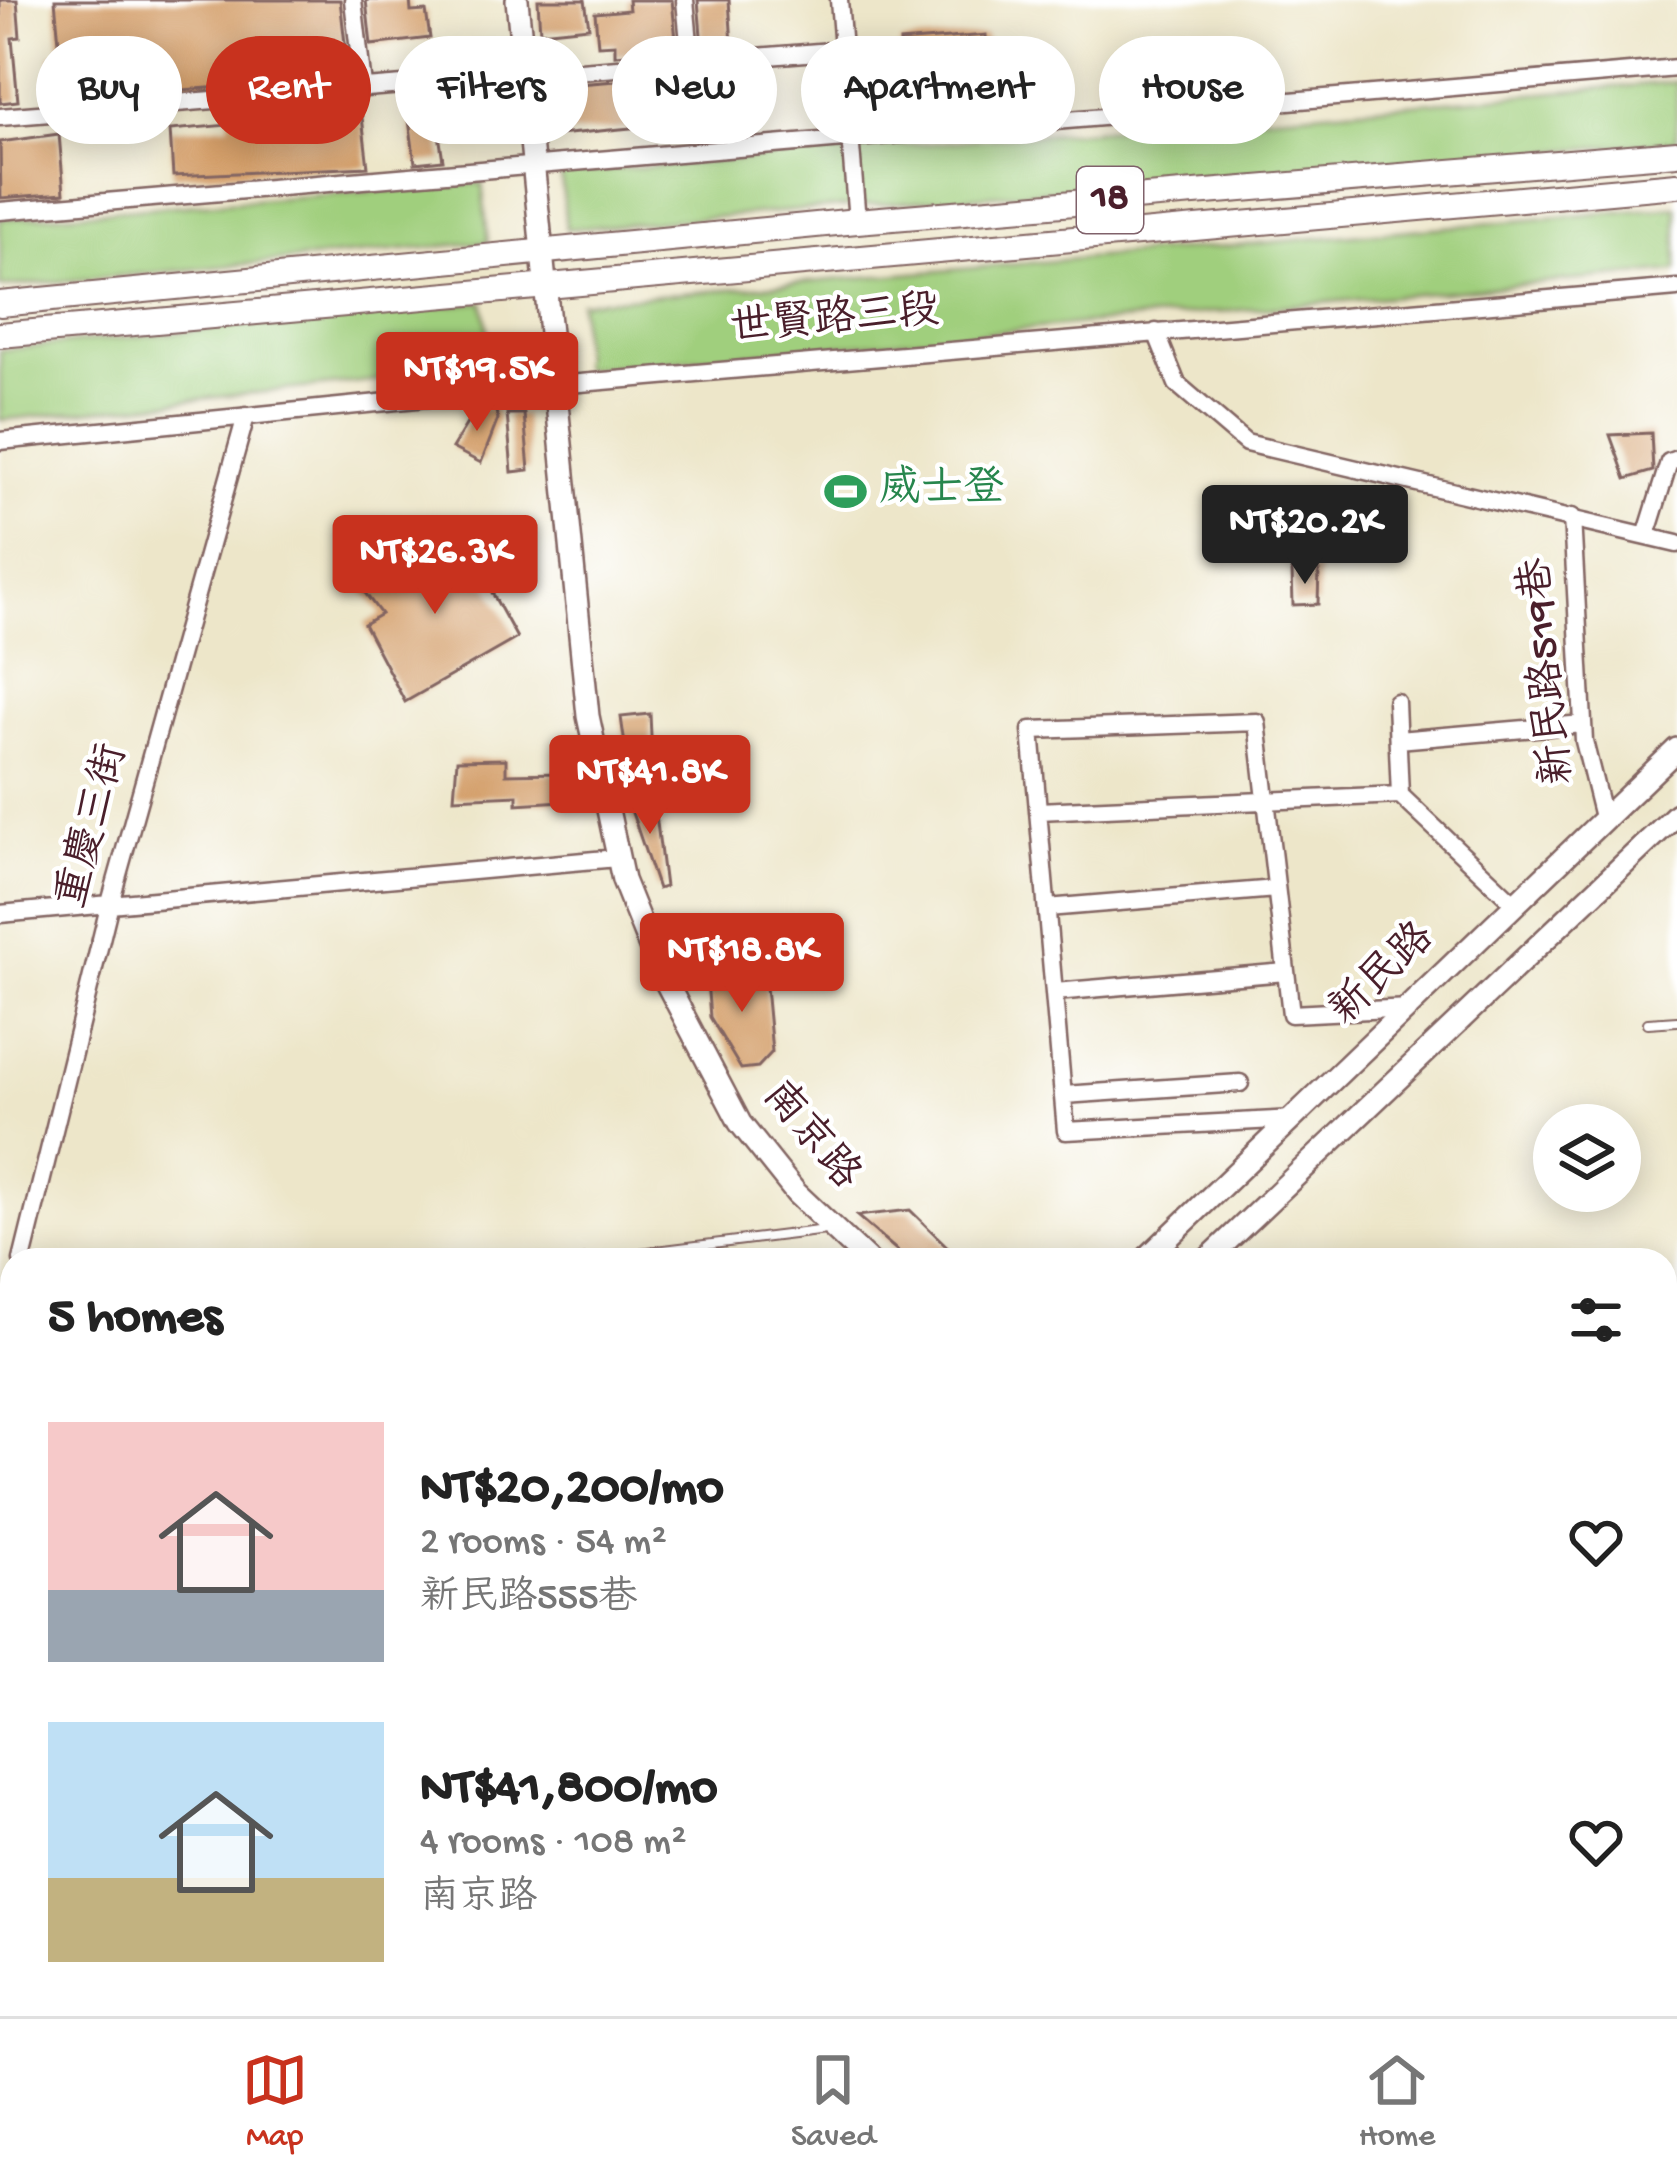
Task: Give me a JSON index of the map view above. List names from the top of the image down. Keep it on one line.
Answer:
{"streets":{"main road":["18","世賢路三段"],"street":["新民路519巷","重慶三街","新民路","南京路"]},"crossings":[["18","南京路"],["世賢路三段","重慶三街"],["世賢路三段","南京路"],["新民路519巷","新民路"]],"places":{"sports":["威士登"]},"page":{"chip":["Buy","Rent","Filters","New","Apartment","House"],"price":["NT$19.5K","NT$20.2K","NT$26.3K","NT$41.8K","NT$18.8K"],"heading":"5 homes","list":[{"name":"NT$20,200/mo","note":"2 rooms · 54 m² · 新民路555巷"},{"name":"NT$41,800/mo","note":"4 rooms · 108 m² · 南京路"}],"tabs":["Map","Saved","Home"]}}
